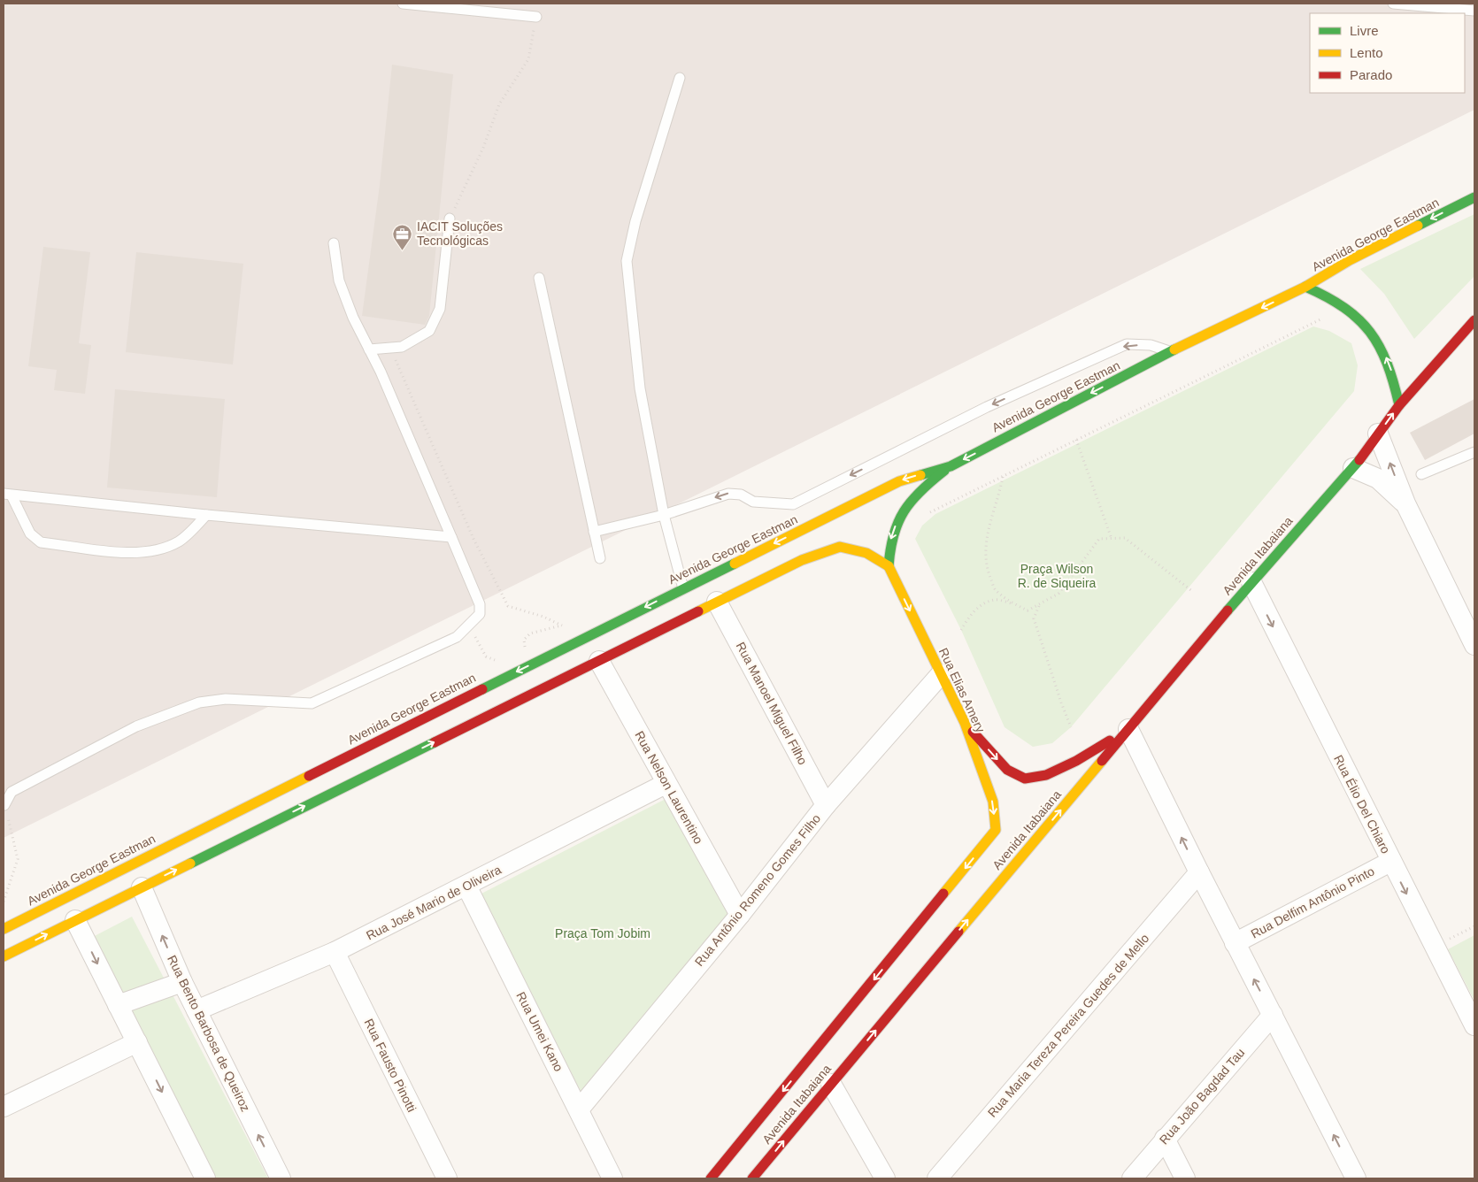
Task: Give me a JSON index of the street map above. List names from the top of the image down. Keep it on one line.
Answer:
{"streets":{"main road":["Avenida George Eastman","Avenida Itabaiana","Rua Elias Amery"],"street":["Rua Manoel Miguel Filho","Rua Nelson Laurentino","Rua Élio Del Chiaro","Rua Antônio Romeno Gomes Filho","Rua José Mario de Oliveira","Rua Delfim Antônio Pinto","Rua Maria Tereza Pereira Guedes de Mello","Rua Umei Kano","Rua Bento Barbosa de Queiroz","Rua Fausto Pinotti","Rua João Bagdad Tau"]},"crossings":[["Avenida Itabaiana","Rua Elias Amery"],["Avenida Itabaiana","Rua Élio Del Chiaro"],["Rua Elias Amery","Rua Antônio Romeno Gomes Filho"],["Rua Manoel Miguel Filho","Rua Antônio Romeno Gomes Filho"],["Rua Nelson Laurentino","Rua Antônio Romeno Gomes Filho"],["Rua Nelson Laurentino","Rua José Mario de Oliveira"],["Rua Élio Del Chiaro","Rua Delfim Antônio Pinto"],["Rua Antônio Romeno Gomes Filho","Rua Umei Kano"],["Rua José Mario de Oliveira","Rua Umei Kano"],["Rua José Mario de Oliveira","Rua Bento Barbosa de Queiroz"],["Rua José Mario de Oliveira","Rua Fausto Pinotti"]],"one_way":["Rua Elias Amery"],"parks":["Praça Wilson R. de Siqueira","Praça Tom Jobim"],"places":{"office":["IACIT Soluções Tecnológicas"]},"legend":["Livre","Lento","Parado"]}
